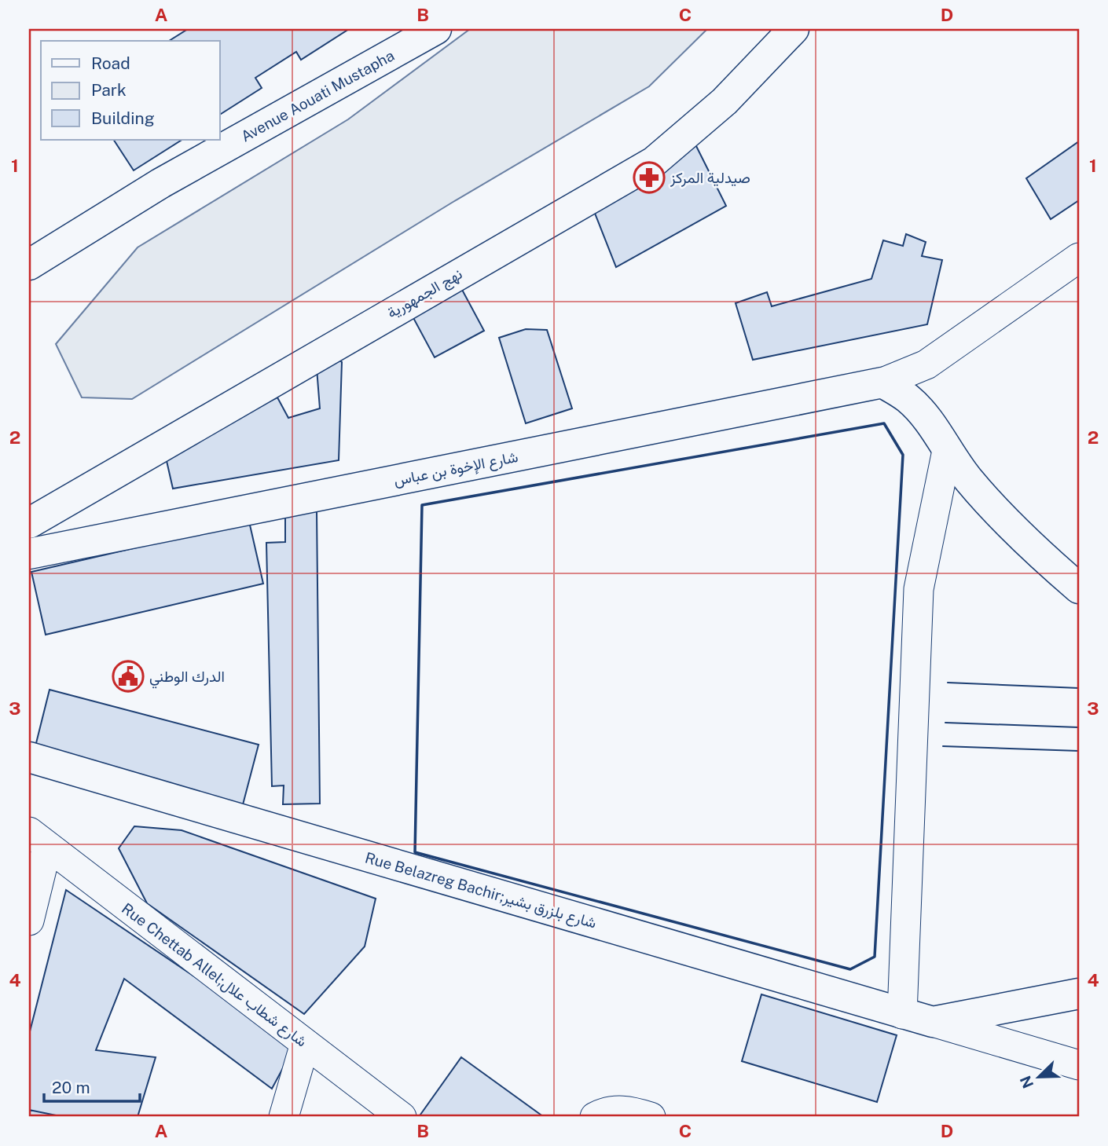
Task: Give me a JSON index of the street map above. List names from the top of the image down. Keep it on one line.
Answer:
{"streets":{"street":["Avenue Aouati Mustapha","نهج الجمهورية","شارع الإخوة بن عباس","Rue Belazreg Bachir;شارع بلزرق بشير","Rue Chettab Allel;شارع شطاب علال"]},"places":{"pharmacy":["صيدلية المركز"],"public building":["الدرك الوطني"]},"legend":["Road","Park","Building"],"scale_bar":"20 m","north":"bottom left","grid":{"columns":["A","B","C","D"],"rows":["1","2","3","4"]}}
